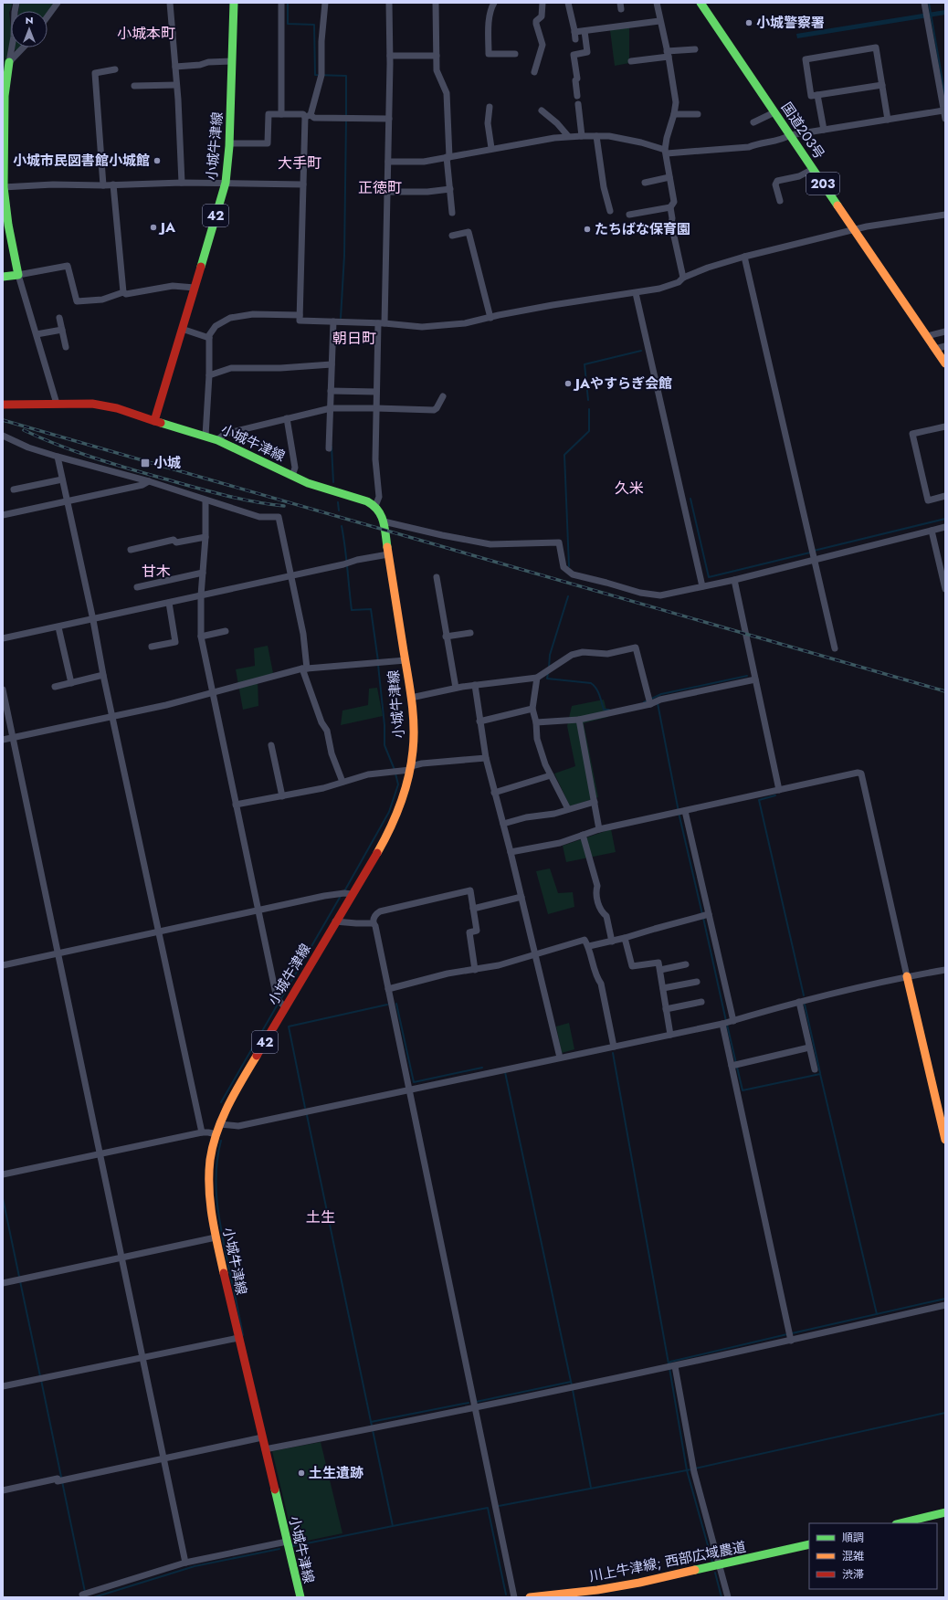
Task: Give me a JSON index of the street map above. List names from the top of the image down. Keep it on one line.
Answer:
{"streets":{"main road":["国道203号","小城牛津線","203","42","川上牛津線; 西部広域農道"]},"districts":["小城本町","大手町","正徳町","朝日町","久米","甘木","土生"],"places":{"other":["小城警察署","小城市民図書館小城館","JA","たちばな保育園","JAやすらぎ会館","土生遺跡"],"transit":["小城"]},"legend":["順調","混雑","渋滞"],"north":"top"}
